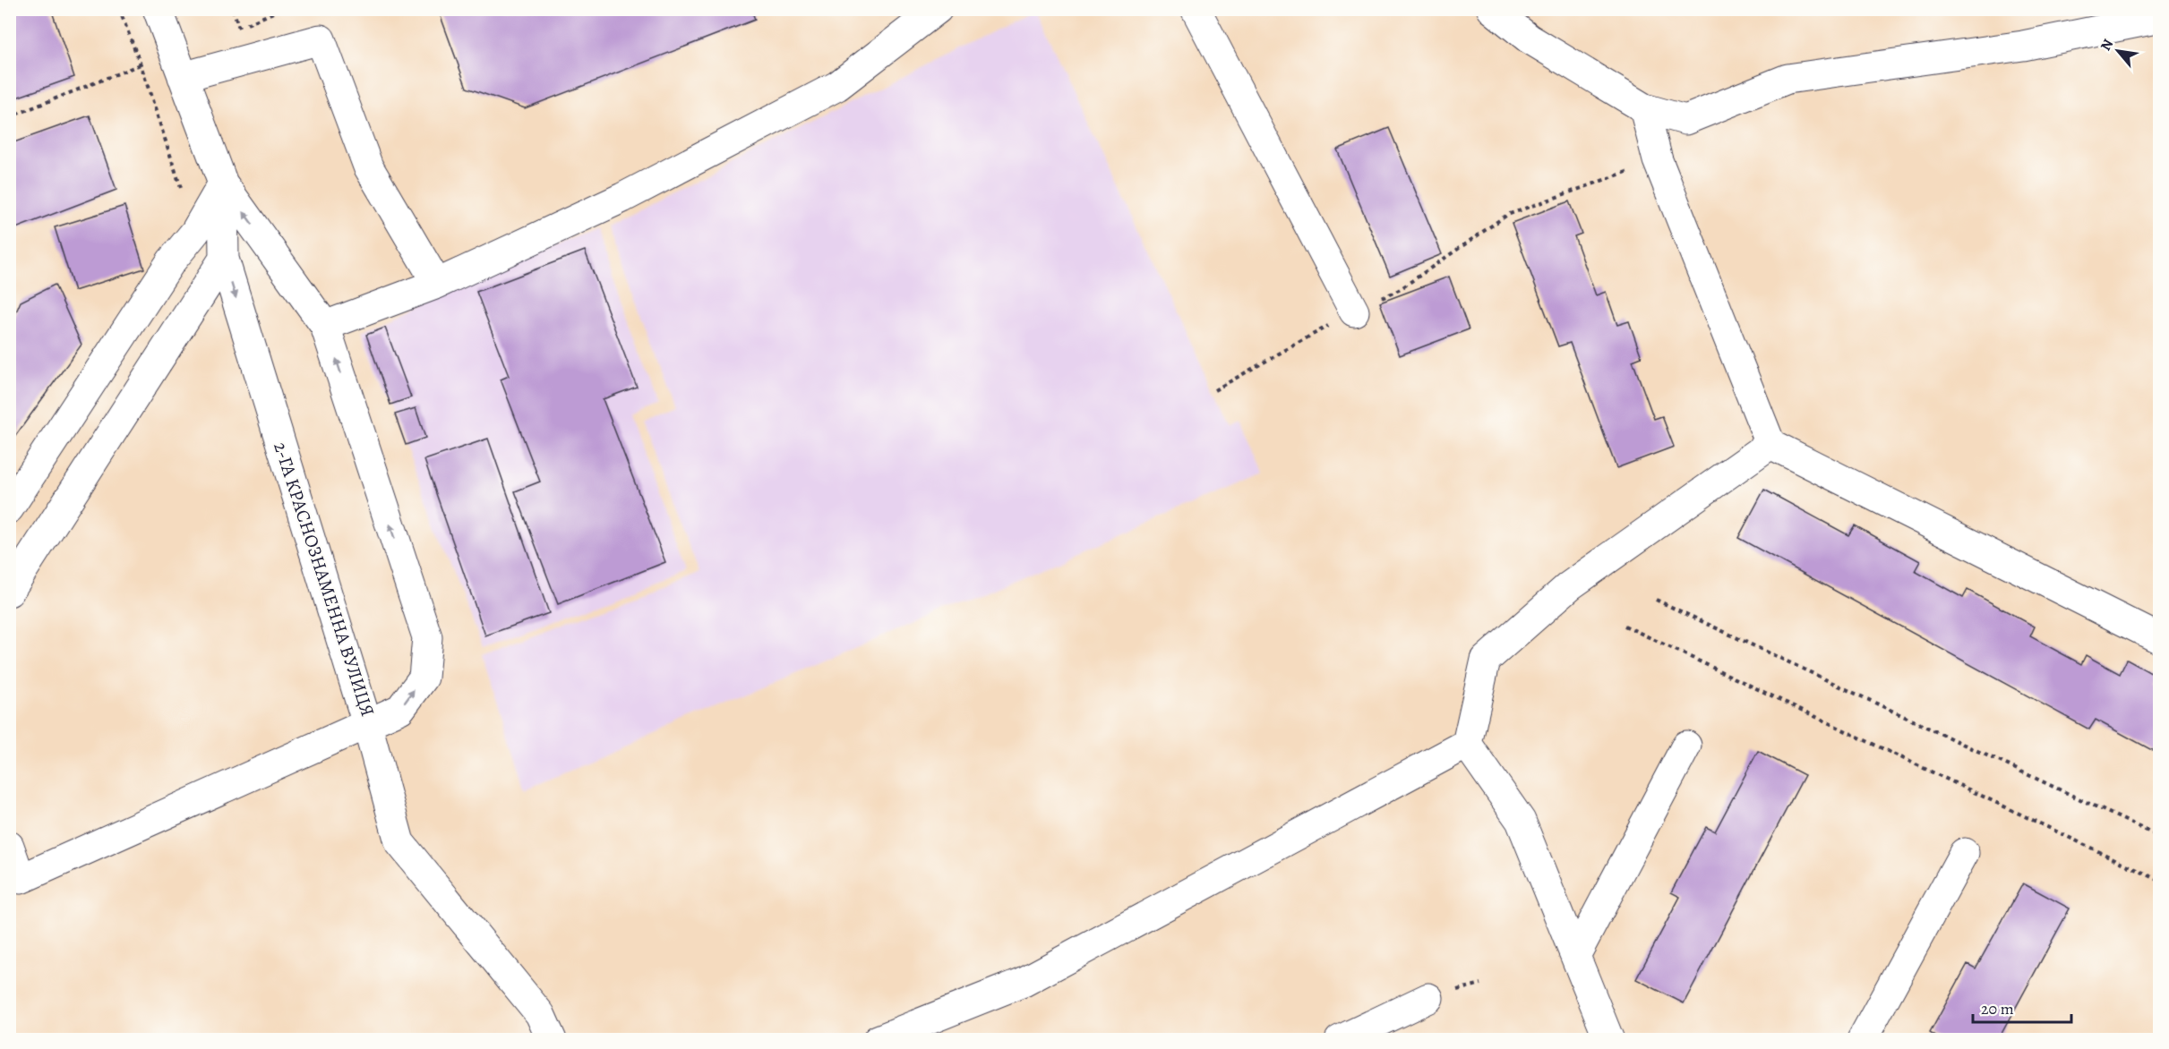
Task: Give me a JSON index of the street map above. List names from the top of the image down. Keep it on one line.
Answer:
{"streets":{"street":["2-ГА КРАСНОЗНАМЕННА ВУЛИЦЯ"]},"scale_bar":"20 m","north":"top left"}
